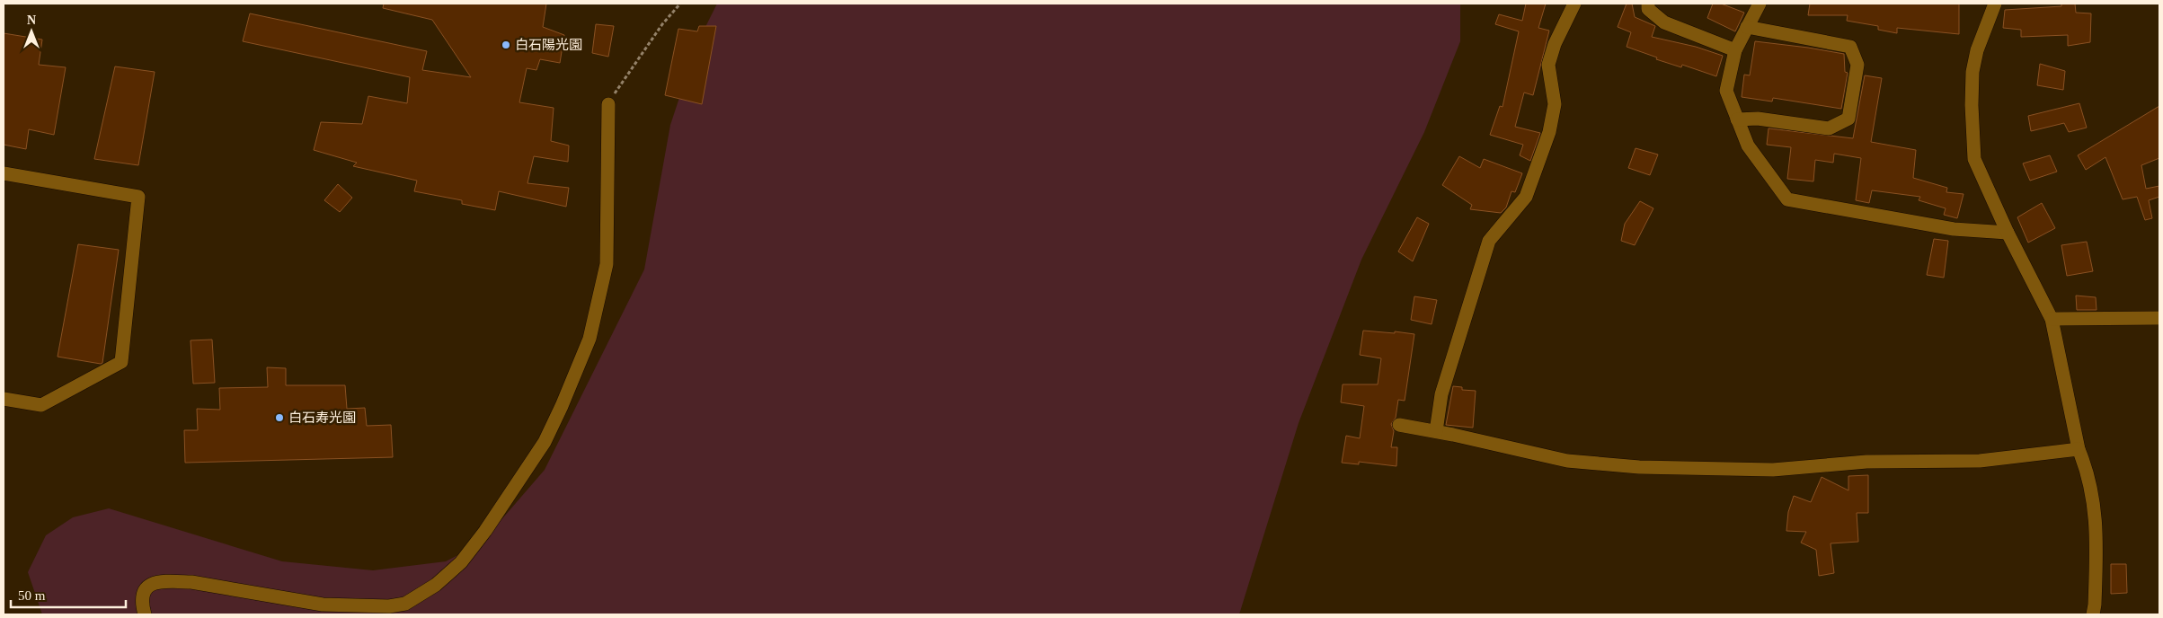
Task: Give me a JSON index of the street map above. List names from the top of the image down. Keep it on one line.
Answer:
{"places":["白石陽光園","白石寿光園"],"scale_bar":"50 m","north":"top"}
